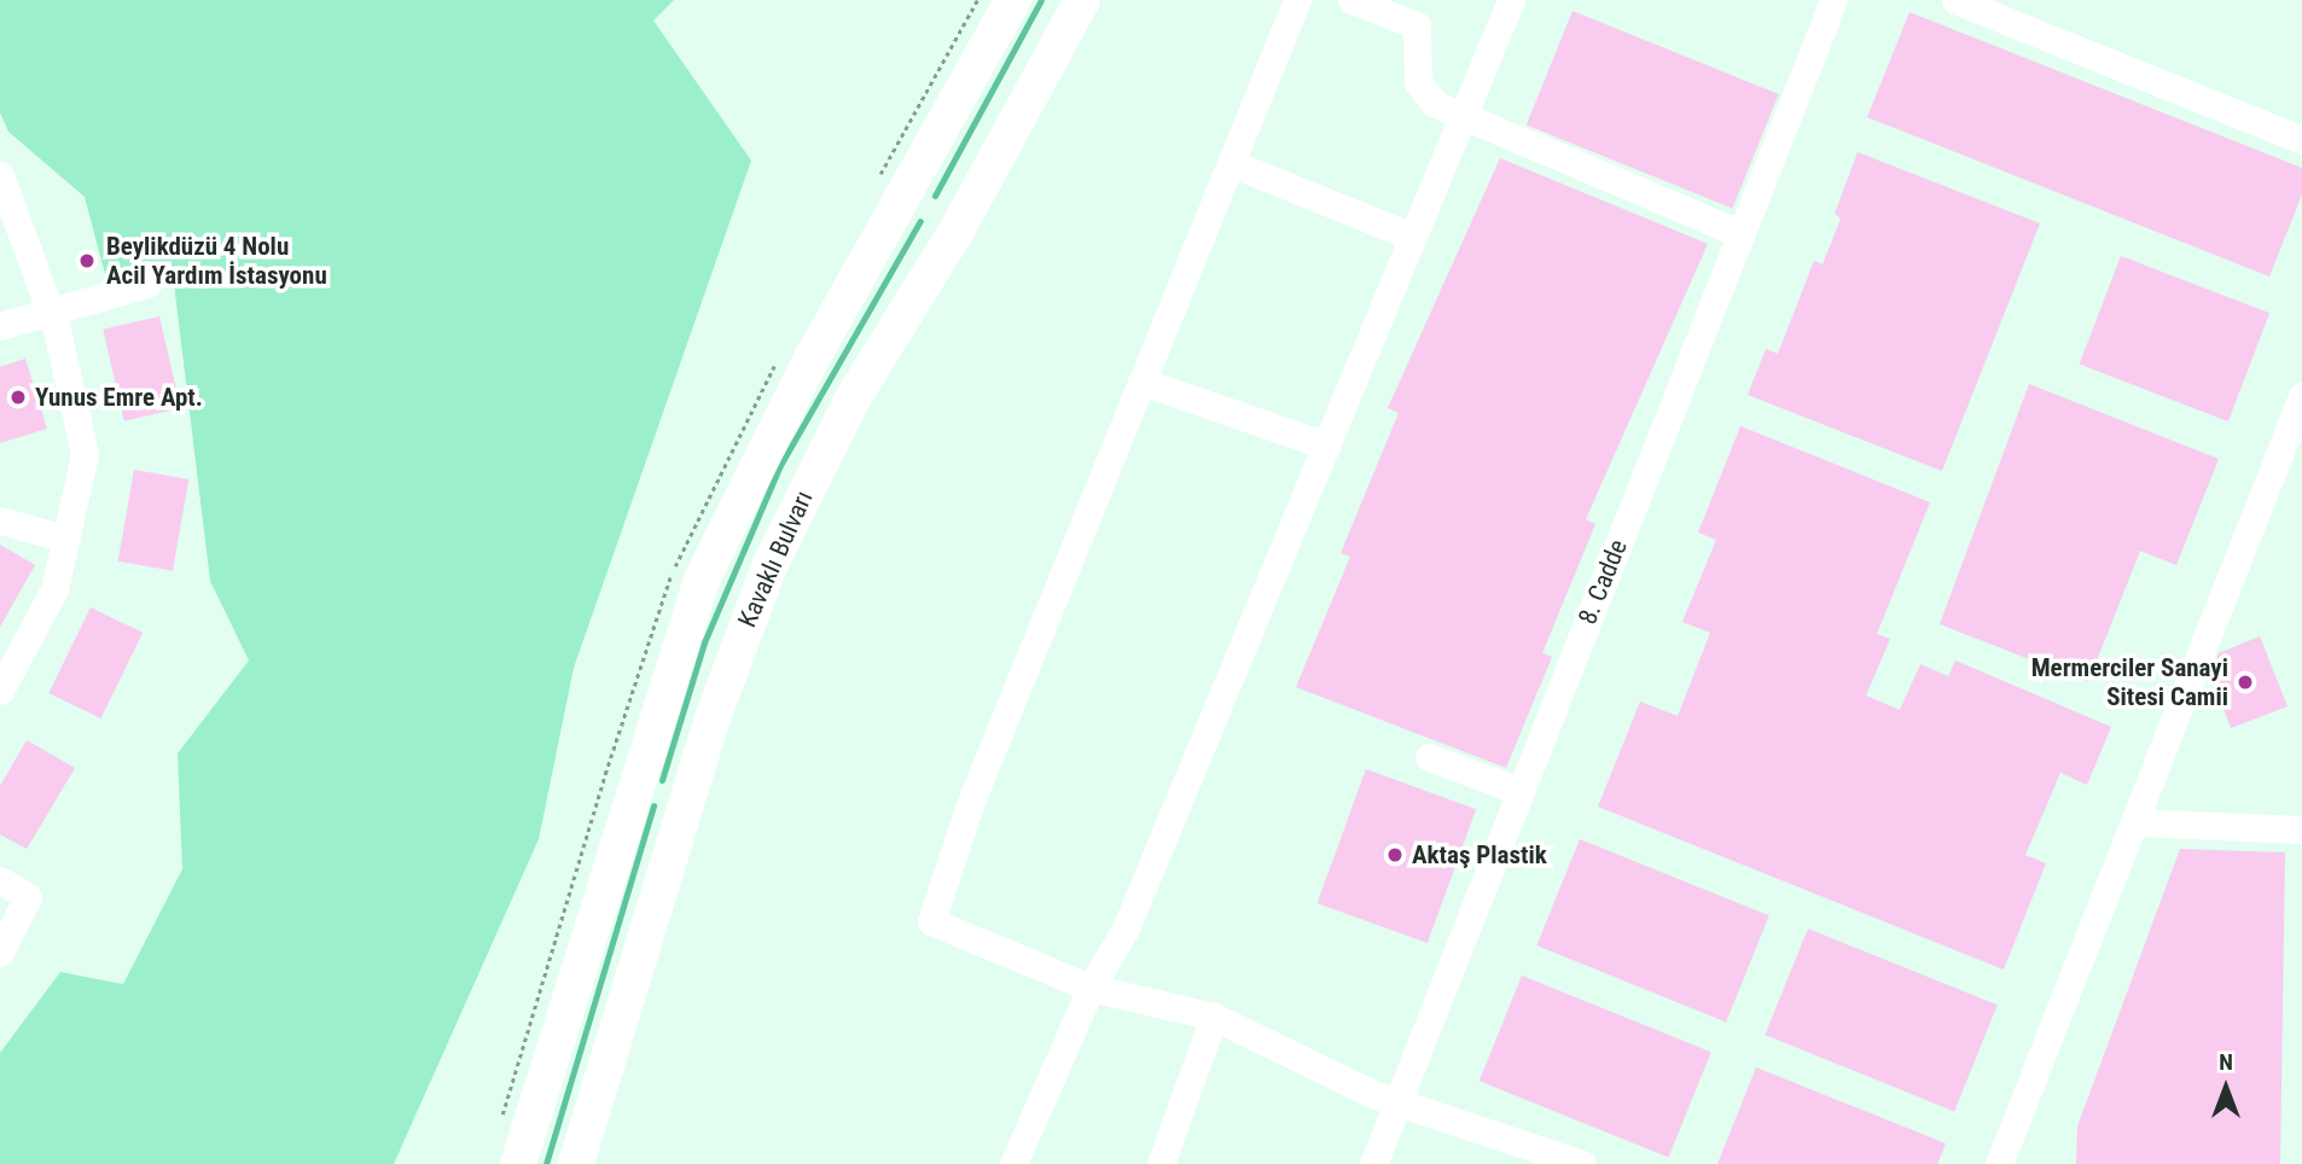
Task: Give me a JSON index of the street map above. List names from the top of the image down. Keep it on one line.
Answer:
{"streets":{"main road":["Kavaklı Bulvarı"],"street":["8. Cadde"]},"places":["Beylikdüzü 4 Nolu Acil Yardım İstasyonu","Yunus Emre Apt.","Mermerciler Sanayi Sitesi Camii","Aktaş Plastik"],"north":"top"}
